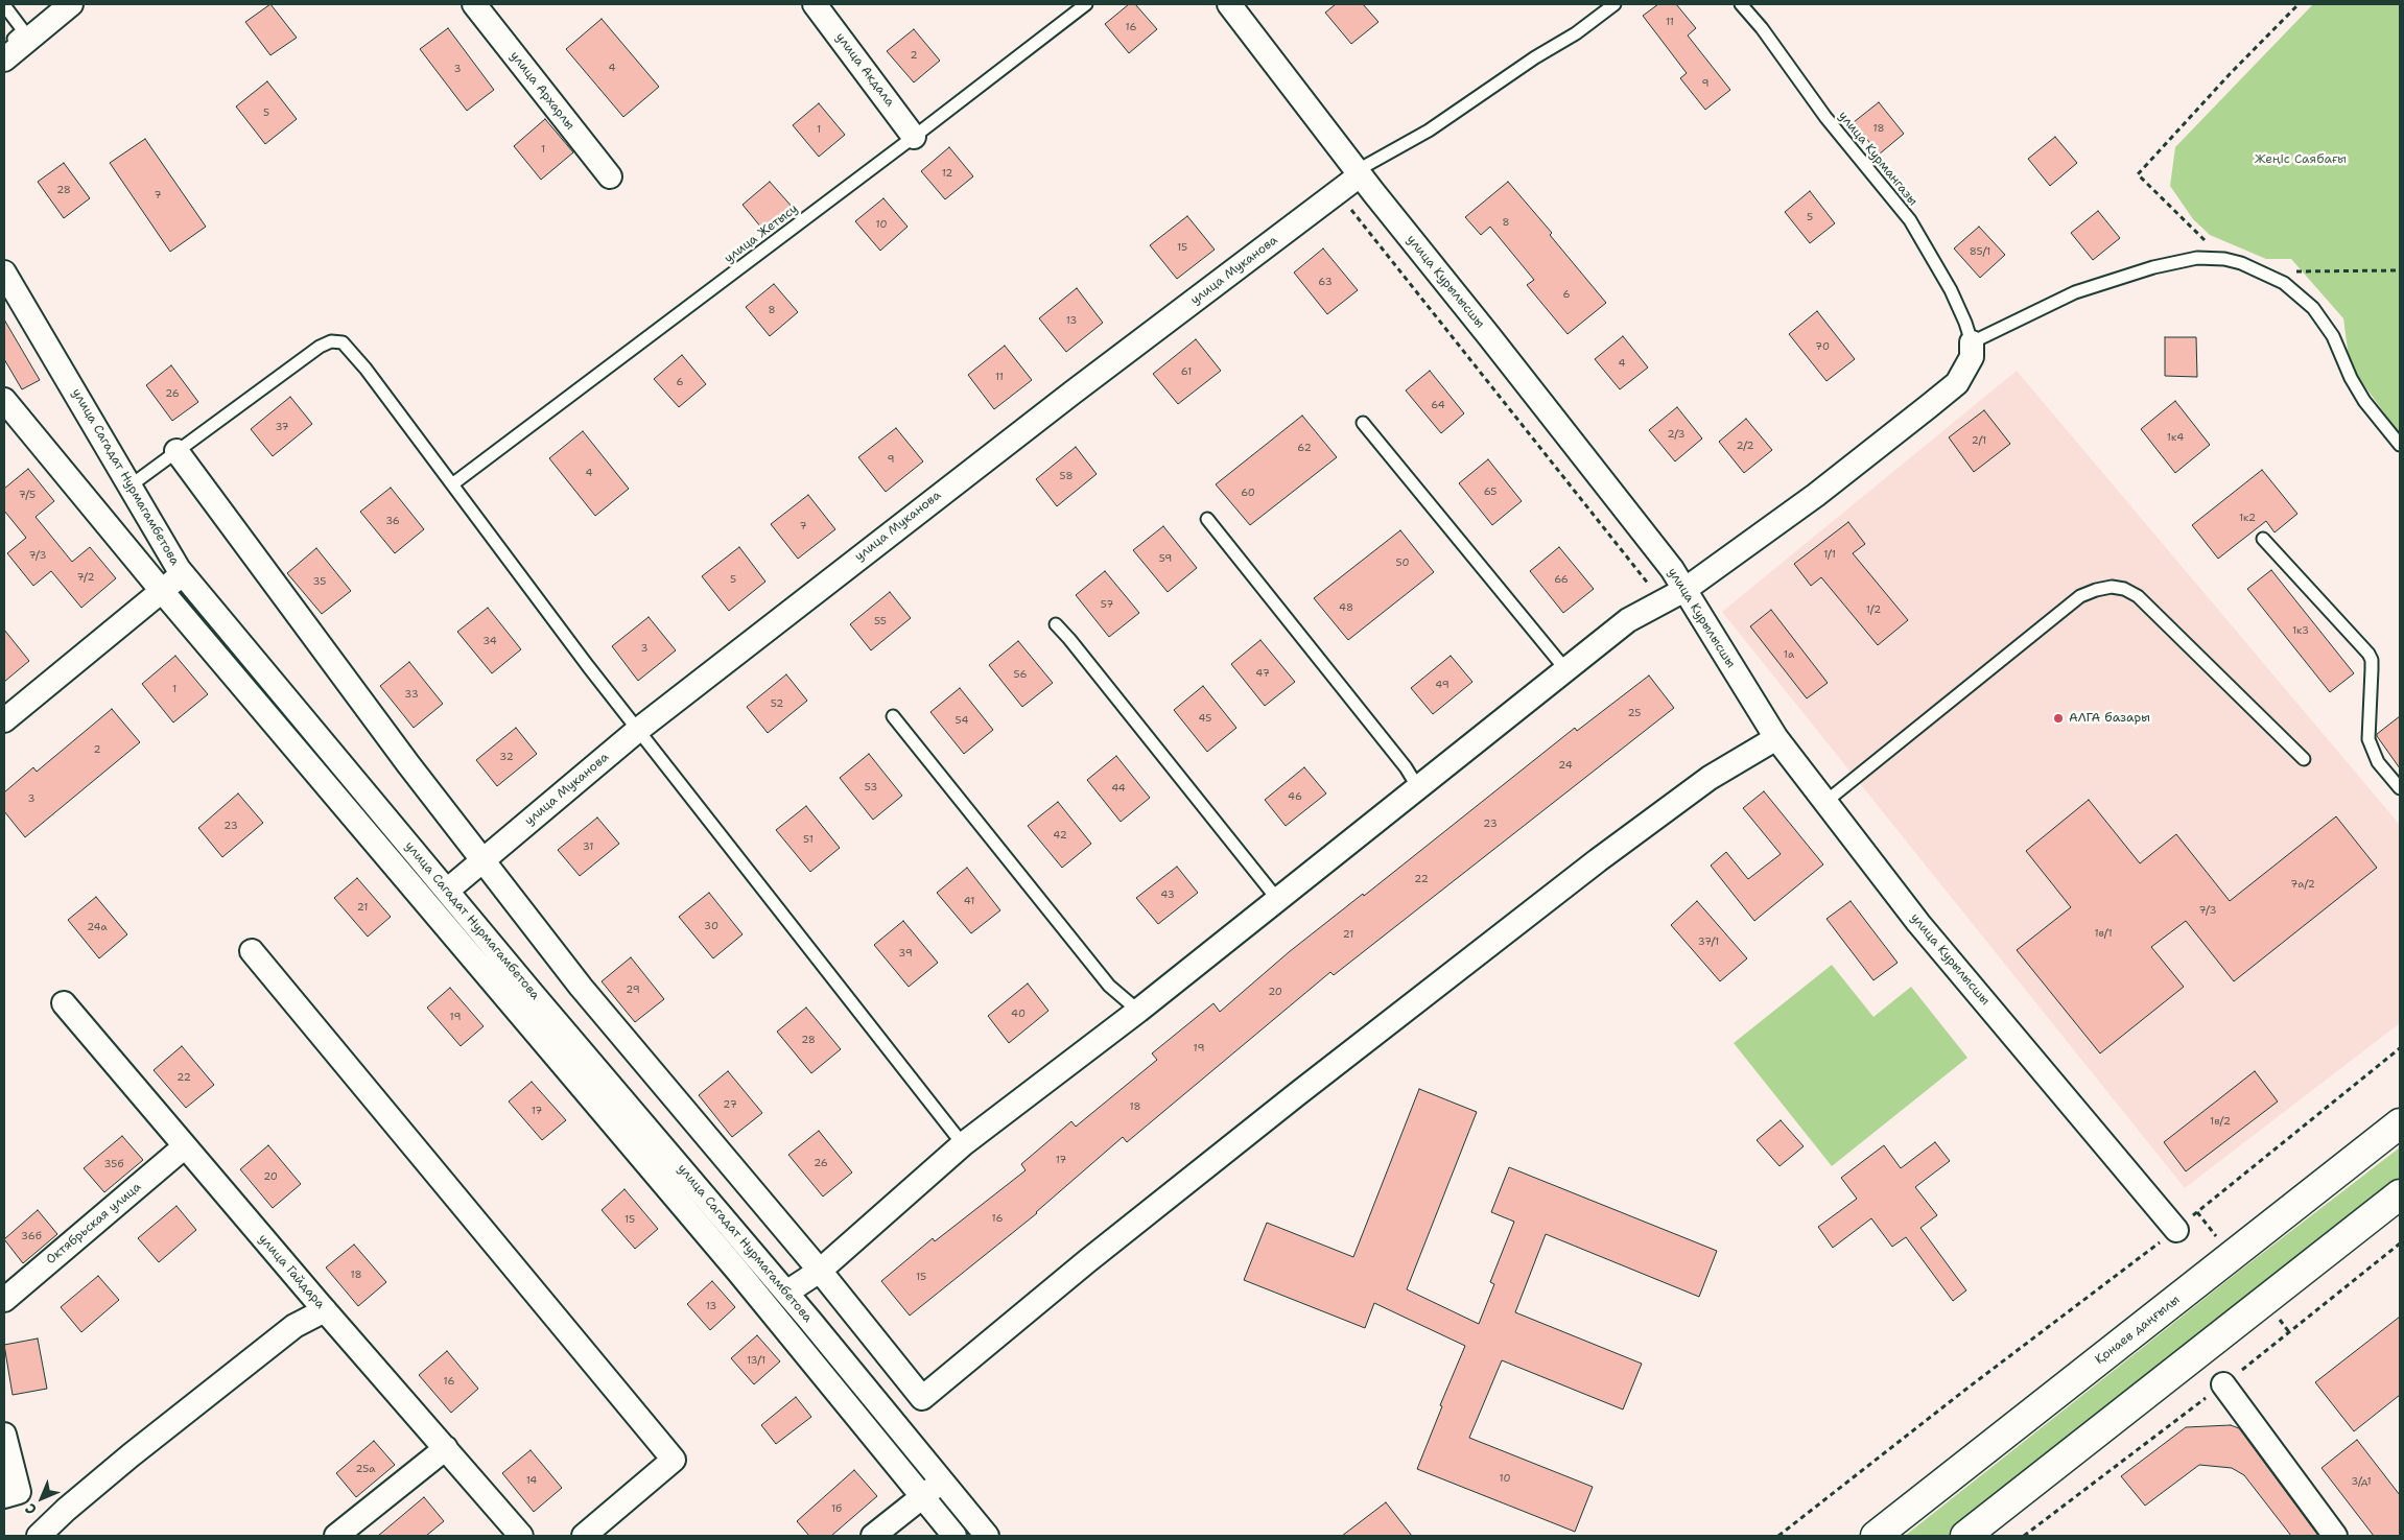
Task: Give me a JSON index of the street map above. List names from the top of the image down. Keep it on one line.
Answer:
{"streets":{"main road":["Қонаев даңғылы"],"street":["улица Акдала","улица Архарлы","улица Муканова","улица Курылысшы","улица Сагадат Нурмагамбетова","Октябрьская улица","улица Гайдара"],"lane":["улица Курмангазы","улица Жетысу"]},"crossings":[["улица Акдала","улица Жетысу"],["улица Муканова","улица Курылысшы"],["улица Муканова","улица Сагадат Нурмагамбетова"],["Октябрьская улица","улица Гайдара"]],"parks":["Жеңіс Саябағы"],"places":["АЛГА базары"],"house_numbers":["11","16","2","4","3","9","5","18","1","1","12","28","7","5","8","10","15","85/1","63","6","8","13","70","4","61","11","6","26","64","37","2/3","1к4","2/1","2/2","62","9","4","58","65","60","7/5","1к2","36","7","1/1","7/3","59","50","7/2","5","66","35","57","48","1/2","55","1к3","34","3","1а","47","56","49","1","33","52","25","45","54","2","32","24","53","44","46","3","23","23","42","51","31","22","7а/2","43","41","21","7/3","30","24а","1в/1","21","37/1","39","29","20","40","19","28","19","22","27","18","17","1в/2","17","26","35б","20","16","15","36б","18","15","13","13/1","16","25а","10","14","3/д1","1б"],"north":"bottom left"}
